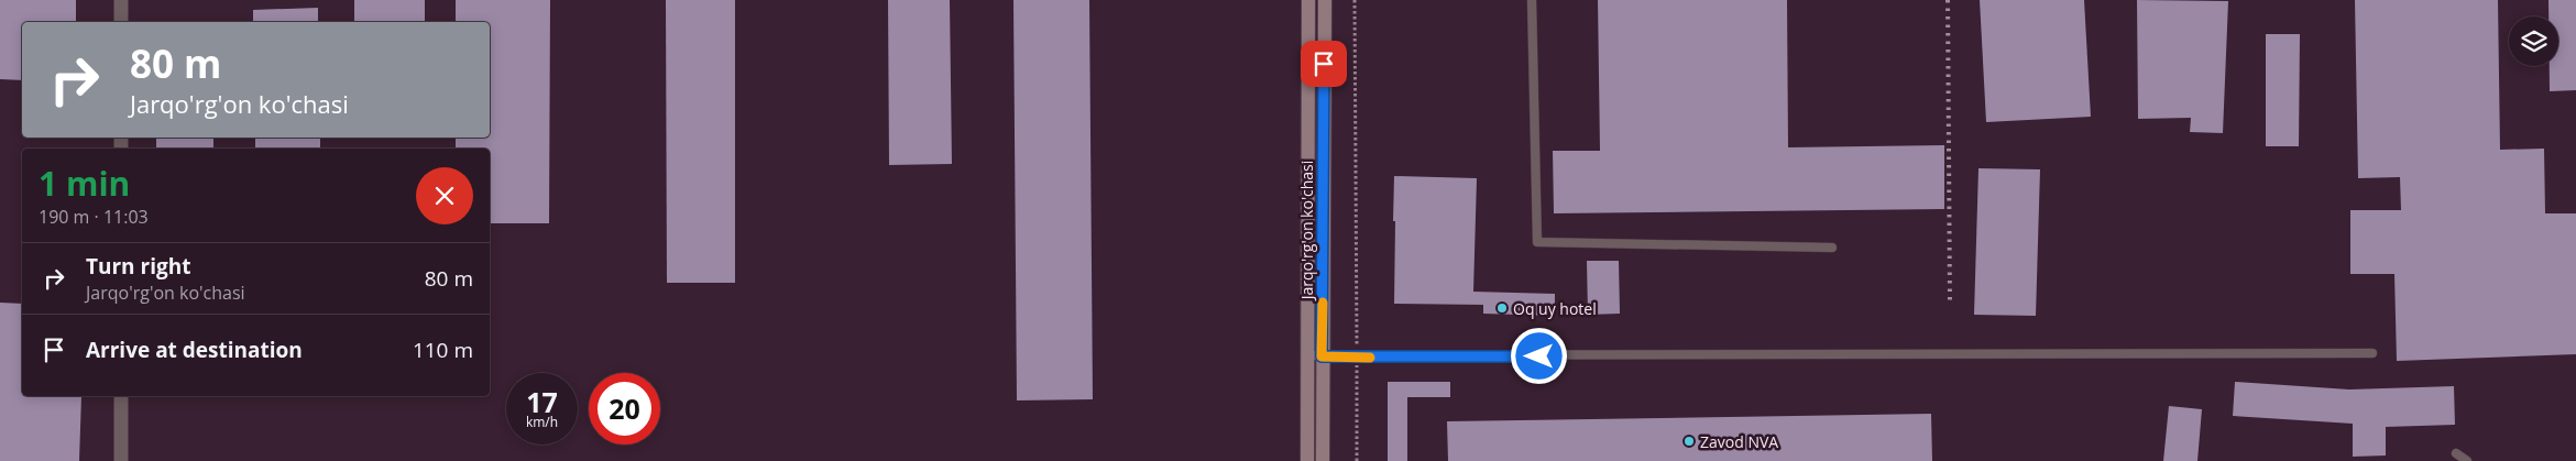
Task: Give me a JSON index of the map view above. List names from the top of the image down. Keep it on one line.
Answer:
{"streets":{"main road":["Jarqo'rg'on ko'chasi"]},"places":["Oq uy hotel","Zavod NVA"],"page":{"turn":["80 m","Jarqo'rg'on ko'chasi"],"heading":["1 min","190 m · 11:03"],"list":[{"name":"Turn right","note":"Jarqo'rg'on ko'chasi","value":"80 m"},{"name":"Arrive at destination","value":"110 m"}],"speed":"17 km/h","limit":"20"}}
